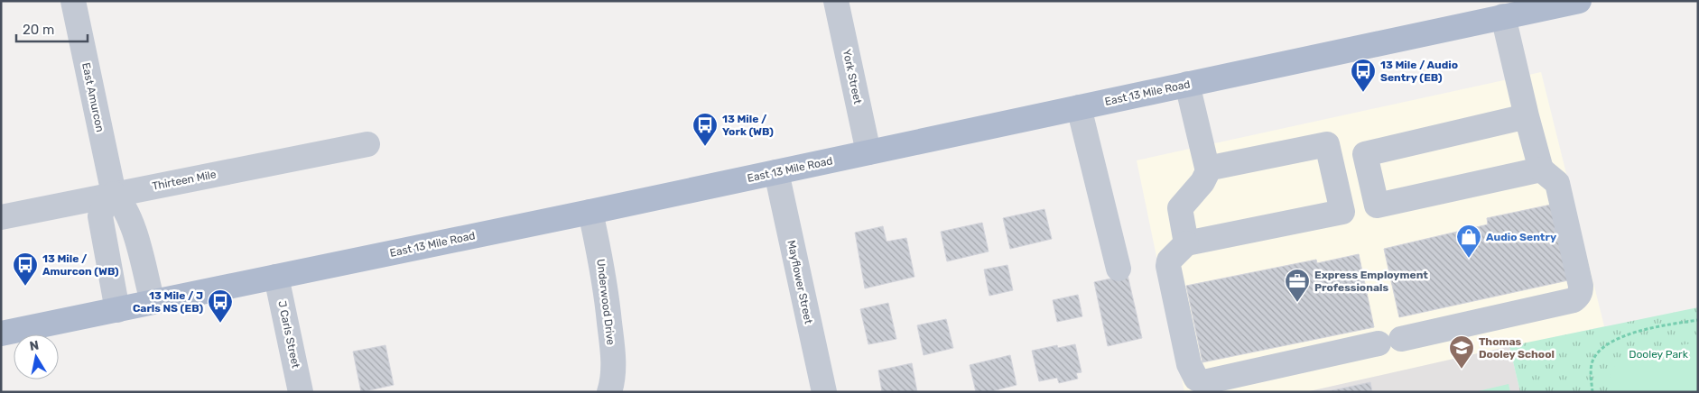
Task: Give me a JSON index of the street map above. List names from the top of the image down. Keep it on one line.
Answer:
{"streets":{"main road":["East 13 Mile Road"],"street":["York Street","East Amurcon","Thirteen Mile","Mayflower Street","Underwood Drive","J Carls Street"]},"crossings":[["York Street","East 13 Mile Road"],["East 13 Mile Road","East Amurcon"],["East 13 Mile Road","Mayflower Street"],["East 13 Mile Road","Underwood Drive"],["East 13 Mile Road","J Carls Street"],["East Amurcon","Thirteen Mile"]],"parks":["Dooley Park"],"places":{"bus stop":["13 Mile / Audio Sentry (EB)","13 Mile / York (WB)","13 Mile / Amurcon (WB)","13 Mile / J Carls NS (EB)"],"shop":["Audio Sentry"],"office":["Express Employment Professionals"],"school or university":["Thomas Dooley School"]},"scale_bar":"20 m","north":"top"}
